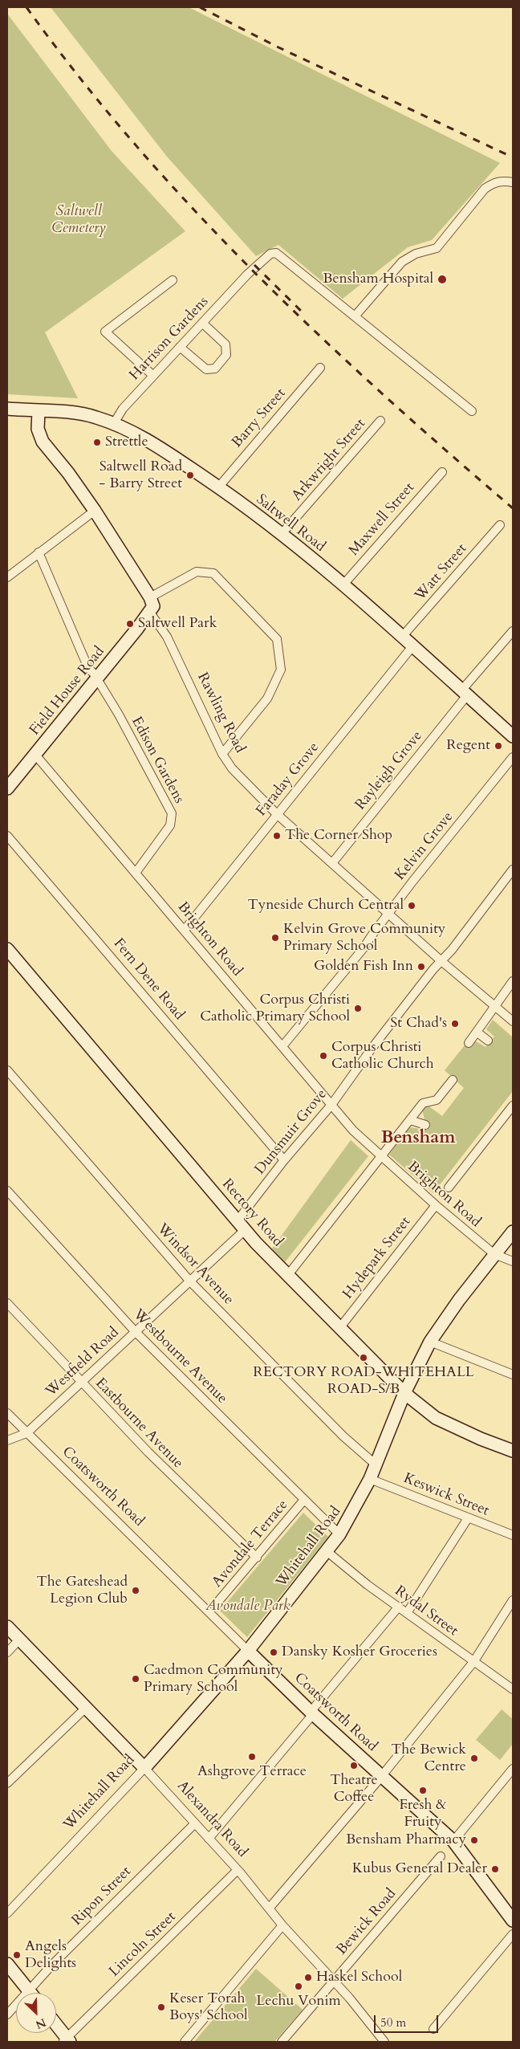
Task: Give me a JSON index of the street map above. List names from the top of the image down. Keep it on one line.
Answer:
{"streets":{"street":["Harrison Gardens","Barry Street","Arkwright Street","Maxwell Street","Saltwell Road","Watt Street","Field House Road","Rawling Road","Edison Gardens","Rayleigh Grove","Faraday Grove","Kelvin Grove","Brighton Road","Fern Dene Road","Dunsmuir Grove","Rectory Road","Hydepark Street","Windsor Avenue","Westbourne Avenue","Westfield Road","Eastbourne Avenue","Coatsworth Road","Keswick Street","Avondale Terrace","Whitehall Road","Rydal Street","Alexandra Road","Ripon Street","Bewick Road","Lincoln Street"]},"crossings":[["Harrison Gardens","Saltwell Road"],["Barry Street","Saltwell Road"],["Arkwright Street","Saltwell Road"],["Maxwell Street","Saltwell Road"],["Saltwell Road","Watt Street"],["Saltwell Road","Rayleigh Grove"],["Saltwell Road","Faraday Grove"],["Field House Road","Rawling Road"],["Field House Road","Edison Gardens"],["Field House Road","Brighton Road"],["Rawling Road","Rayleigh Grove"],["Rawling Road","Faraday Grove"],["Rawling Road","Kelvin Grove"],["Rawling Road","Dunsmuir Grove"],["Edison Gardens","Brighton Road"],["Faraday Grove","Brighton Road"],["Kelvin Grove","Brighton Road"],["Brighton Road","Dunsmuir Grove"],["Brighton Road","Hydepark Street"],["Brighton Road","Whitehall Road"],["Fern Dene Road","Dunsmuir Grove"],["Dunsmuir Grove","Rectory Road"],["Dunsmuir Grove","Westfield Road"],["Rectory Road","Hydepark Street"],["Rectory Road","Westfield Road"],["Rectory Road","Whitehall Road"],["Windsor Avenue","Westfield Road"],["Windsor Avenue","Whitehall Road"],["Westbourne Avenue","Westfield Road"],["Westbourne Avenue","Avondale Terrace"],["Westbourne Avenue","Whitehall Road"],["Westfield Road","Eastbourne Avenue"],["Westfield Road","Coatsworth Road"],["Eastbourne Avenue","Avondale Terrace"],["Coatsworth Road","Whitehall Road"],["Keswick Street","Whitehall Road"],["Whitehall Road","Rydal Street"],["Whitehall Road","Alexandra Road"],["Alexandra Road","Ripon Street"],["Alexandra Road","Bewick Road"],["Alexandra Road","Lincoln Street"]],"districts":["Bensham"],"parks":["Saltwell Cemetery","Avondale Park"],"places":["Bensham Hospital","Strettle","Saltwell Road - Barry Street","Saltwell Park","Regent","The Corner Shop","Tyneside Church Central","Kelvin Grove Community Primary School","Golden Fish Inn","Corpus Christi Catholic Primary School","St Chad's","Corpus Christi Catholic Church","RECTORY ROAD-WHITEHALL ROAD-S/B","The Gateshead Legion Club","Dansky Kosher Groceries","Caedmon Community Primary School","Ashgrove Terrace","The Bewick Centre","Theatre Coffee","Fresh & Fruity","Bensham Pharmacy","Kubus General Dealer","Angels Delights","Haskel School","Lechu Vonim","Keser Torah Boys' School"],"scale_bar":"50 m","north":"bottom right"}
